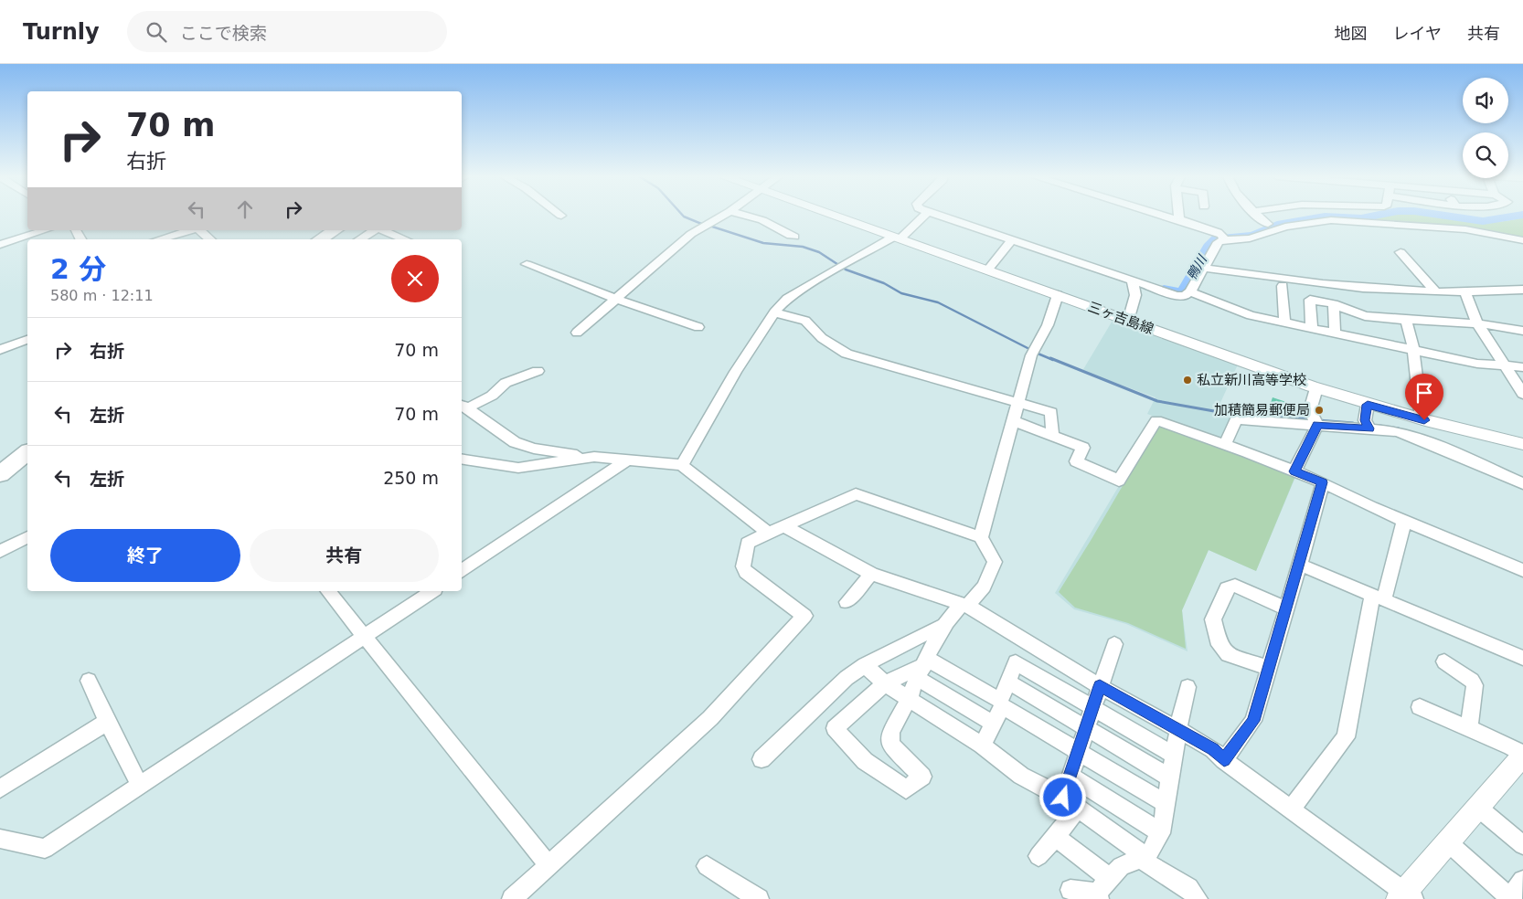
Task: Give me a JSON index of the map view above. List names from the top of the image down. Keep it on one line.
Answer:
{"streets":{"main road":["三ヶ吉島線"]},"water":["鴨川"],"places":["私立新川高等学校","加積簡易郵便局"],"page":{"header":"Turnly","search":"ここで検索","nav":["地図","レイヤ","共有"],"turn":["70 m","右折"],"heading":["2 分","580 m · 12:11"],"list":[{"name":"右折","value":"70 m"},{"name":"左折","value":"70 m"},{"name":"左折","value":"250 m"}],"buttons":["終了","共有"]}}
